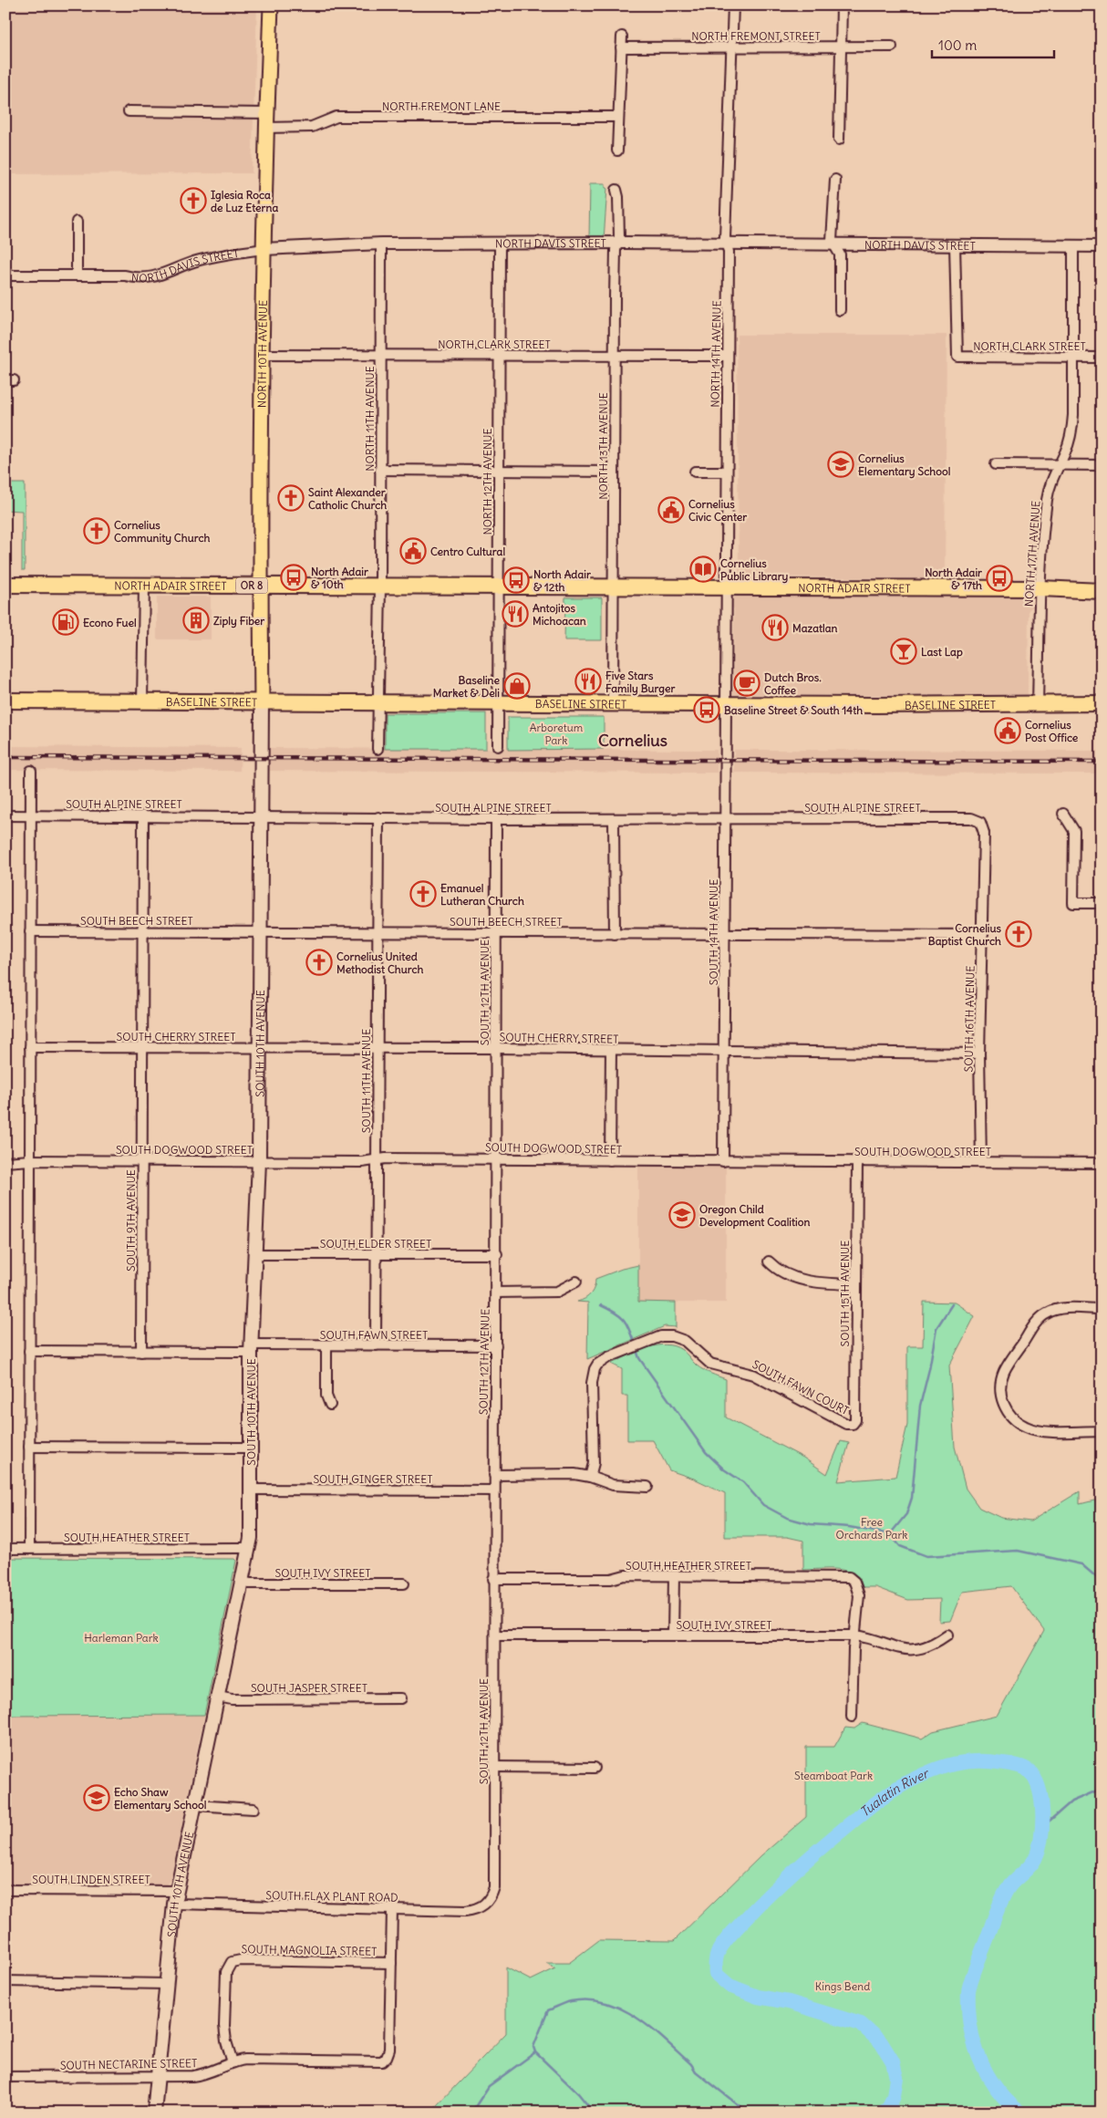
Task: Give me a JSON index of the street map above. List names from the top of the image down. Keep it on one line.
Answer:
{"streets":{"highway":["NORTH ADAIR STREET","OR 8","BASELINE STREET"],"main road":["NORTH 10TH AVENUE","SOUTH 10TH AVENUE"],"street":["NORTH FREMONT STREET","NORTH FREMONT LANE","NORTH DAVIS STREET","NORTH CLARK STREET","NORTH 14TH AVENUE","NORTH 11TH AVENUE","NORTH 13TH AVENUE","NORTH 12TH AVENUE","NORTH 17TH AVENUE","SOUTH ALPINE STREET","SOUTH BEECH STREET","SOUTH 14TH AVENUE","SOUTH 12TH AVENUE","SOUTH 16TH AVENUE","SOUTH CHERRY STREET","SOUTH 11TH AVENUE","SOUTH DOGWOOD STREET","SOUTH 9TH AVENUE","SOUTH ELDER STREET","SOUTH 15TH AVENUE","SOUTH FAWN STREET","SOUTH FAWN COURT","SOUTH GINGER STREET","SOUTH HEATHER STREET","SOUTH IVY STREET","SOUTH JASPER STREET","SOUTH LINDEN STREET","SOUTH FLAX PLANT ROAD","SOUTH MAGNOLIA STREET","SOUTH NECTARINE STREET"]},"crossings":[["NORTH FREMONT STREET","NORTH 14TH AVENUE"],["NORTH FREMONT LANE","NORTH 10TH AVENUE"],["NORTH DAVIS STREET","NORTH CLARK STREET"],["NORTH DAVIS STREET","NORTH 10TH AVENUE"],["NORTH DAVIS STREET","NORTH 14TH AVENUE"],["NORTH DAVIS STREET","NORTH 11TH AVENUE"],["NORTH DAVIS STREET","NORTH 13TH AVENUE"],["NORTH DAVIS STREET","NORTH 12TH AVENUE"],["NORTH DAVIS STREET","NORTH 17TH AVENUE"],["NORTH CLARK STREET","NORTH 10TH AVENUE"],["NORTH CLARK STREET","NORTH 14TH AVENUE"],["NORTH CLARK STREET","NORTH 11TH AVENUE"],["NORTH CLARK STREET","NORTH 13TH AVENUE"],["NORTH CLARK STREET","NORTH 12TH AVENUE"],["NORTH CLARK STREET","NORTH 17TH AVENUE"],["NORTH 10TH AVENUE","NORTH ADAIR STREET"],["NORTH 10TH AVENUE","BASELINE STREET"],["NORTH 10TH AVENUE","SOUTH 10TH AVENUE"],["NORTH 14TH AVENUE","NORTH ADAIR STREET"],["NORTH 14TH AVENUE","BASELINE STREET"],["NORTH 14TH AVENUE","SOUTH 14TH AVENUE"],["NORTH 11TH AVENUE","NORTH ADAIR STREET"],["NORTH 11TH AVENUE","BASELINE STREET"],["NORTH 13TH AVENUE","NORTH ADAIR STREET"],["NORTH 13TH AVENUE","BASELINE STREET"],["NORTH 12TH AVENUE","NORTH ADAIR STREET"],["NORTH 12TH AVENUE","BASELINE STREET"],["NORTH 17TH AVENUE","NORTH ADAIR STREET"],["NORTH 17TH AVENUE","BASELINE STREET"],["BASELINE STREET","SOUTH 14TH AVENUE"],["BASELINE STREET","SOUTH 10TH AVENUE"],["SOUTH ALPINE STREET","SOUTH 14TH AVENUE"],["SOUTH ALPINE STREET","SOUTH 12TH AVENUE"],["SOUTH ALPINE STREET","SOUTH 16TH AVENUE"],["SOUTH ALPINE STREET","SOUTH 10TH AVENUE"],["SOUTH ALPINE STREET","SOUTH 11TH AVENUE"],["SOUTH ALPINE STREET","SOUTH 9TH AVENUE"],["SOUTH BEECH STREET","SOUTH 14TH AVENUE"],["SOUTH BEECH STREET","SOUTH 12TH AVENUE"],["SOUTH BEECH STREET","SOUTH 16TH AVENUE"],["SOUTH BEECH STREET","SOUTH 10TH AVENUE"],["SOUTH BEECH STREET","SOUTH 11TH AVENUE"],["SOUTH BEECH STREET","SOUTH 9TH AVENUE"],["SOUTH 14TH AVENUE","SOUTH CHERRY STREET"],["SOUTH 14TH AVENUE","SOUTH DOGWOOD STREET"],["SOUTH 12TH AVENUE","SOUTH CHERRY STREET"],["SOUTH 12TH AVENUE","SOUTH DOGWOOD STREET"],["SOUTH 12TH AVENUE","SOUTH ELDER STREET"],["SOUTH 12TH AVENUE","SOUTH FAWN STREET"],["SOUTH 12TH AVENUE","SOUTH GINGER STREET"],["SOUTH 12TH AVENUE","SOUTH HEATHER STREET"],["SOUTH 12TH AVENUE","SOUTH IVY STREET"],["SOUTH 12TH AVENUE","SOUTH FLAX PLANT ROAD"],["SOUTH 16TH AVENUE","SOUTH CHERRY STREET"],["SOUTH 16TH AVENUE","SOUTH DOGWOOD STREET"],["SOUTH CHERRY STREET","SOUTH 10TH AVENUE"],["SOUTH CHERRY STREET","SOUTH 11TH AVENUE"],["SOUTH CHERRY STREET","SOUTH 9TH AVENUE"],["SOUTH 10TH AVENUE","SOUTH DOGWOOD STREET"],["SOUTH 10TH AVENUE","SOUTH ELDER STREET"],["SOUTH 10TH AVENUE","SOUTH FAWN STREET"],["SOUTH 10TH AVENUE","SOUTH GINGER STREET"],["SOUTH 10TH AVENUE","SOUTH HEATHER STREET"],["SOUTH 10TH AVENUE","SOUTH IVY STREET"],["SOUTH 10TH AVENUE","SOUTH JASPER STREET"],["SOUTH 10TH AVENUE","SOUTH LINDEN STREET"],["SOUTH 10TH AVENUE","SOUTH FLAX PLANT ROAD"],["SOUTH 10TH AVENUE","SOUTH NECTARINE STREET"],["SOUTH 11TH AVENUE","SOUTH DOGWOOD STREET"],["SOUTH 11TH AVENUE","SOUTH ELDER STREET"],["SOUTH 11TH AVENUE","SOUTH FAWN STREET"],["SOUTH DOGWOOD STREET","SOUTH 9TH AVENUE"],["SOUTH DOGWOOD STREET","SOUTH 15TH AVENUE"],["SOUTH 9TH AVENUE","SOUTH FAWN STREET"],["SOUTH 15TH AVENUE","SOUTH FAWN COURT"],["SOUTH HEATHER STREET","SOUTH IVY STREET"],["SOUTH LINDEN STREET","SOUTH FLAX PLANT ROAD"],["SOUTH MAGNOLIA STREET","SOUTH NECTARINE STREET"]],"districts":["Cornelius"],"water":["Tualatin River"],"parks":["Arboretum Park","Free Orchards Park","Harleman Park","Steamboat Park","Kings Bend"],"places":{"church":["Iglesia Roca de Luz Eterna","Saint Alexander Catholic Church","Cornelius Community Church","Emanuel Lutheran Church","Cornelius Baptist Church","Cornelius United Methodist Church"],"school or university":["Cornelius Elementary School","Oregon Child Development Coalition","Echo Shaw Elementary School"],"public building":["Cornelius Civic Center","Centro Cultural","Cornelius Post Office"],"library":["Cornelius Public Library"],"bus stop":["North Adair & 10th","North Adair & 17th","North Adair & 12th","Baseline Street & South 14th"],"restaurant":["Antojitos Michoacan","Mazatlan","Five Stars Family Burger"],"building":["Ziply Fiber"],"fuel station":["Econo Fuel"],"bar":["Last Lap"],"cafe":["Dutch Bros. Coffee"],"shop":["Baseline Market & Deli"]},"scale_bar":"100 m"}
